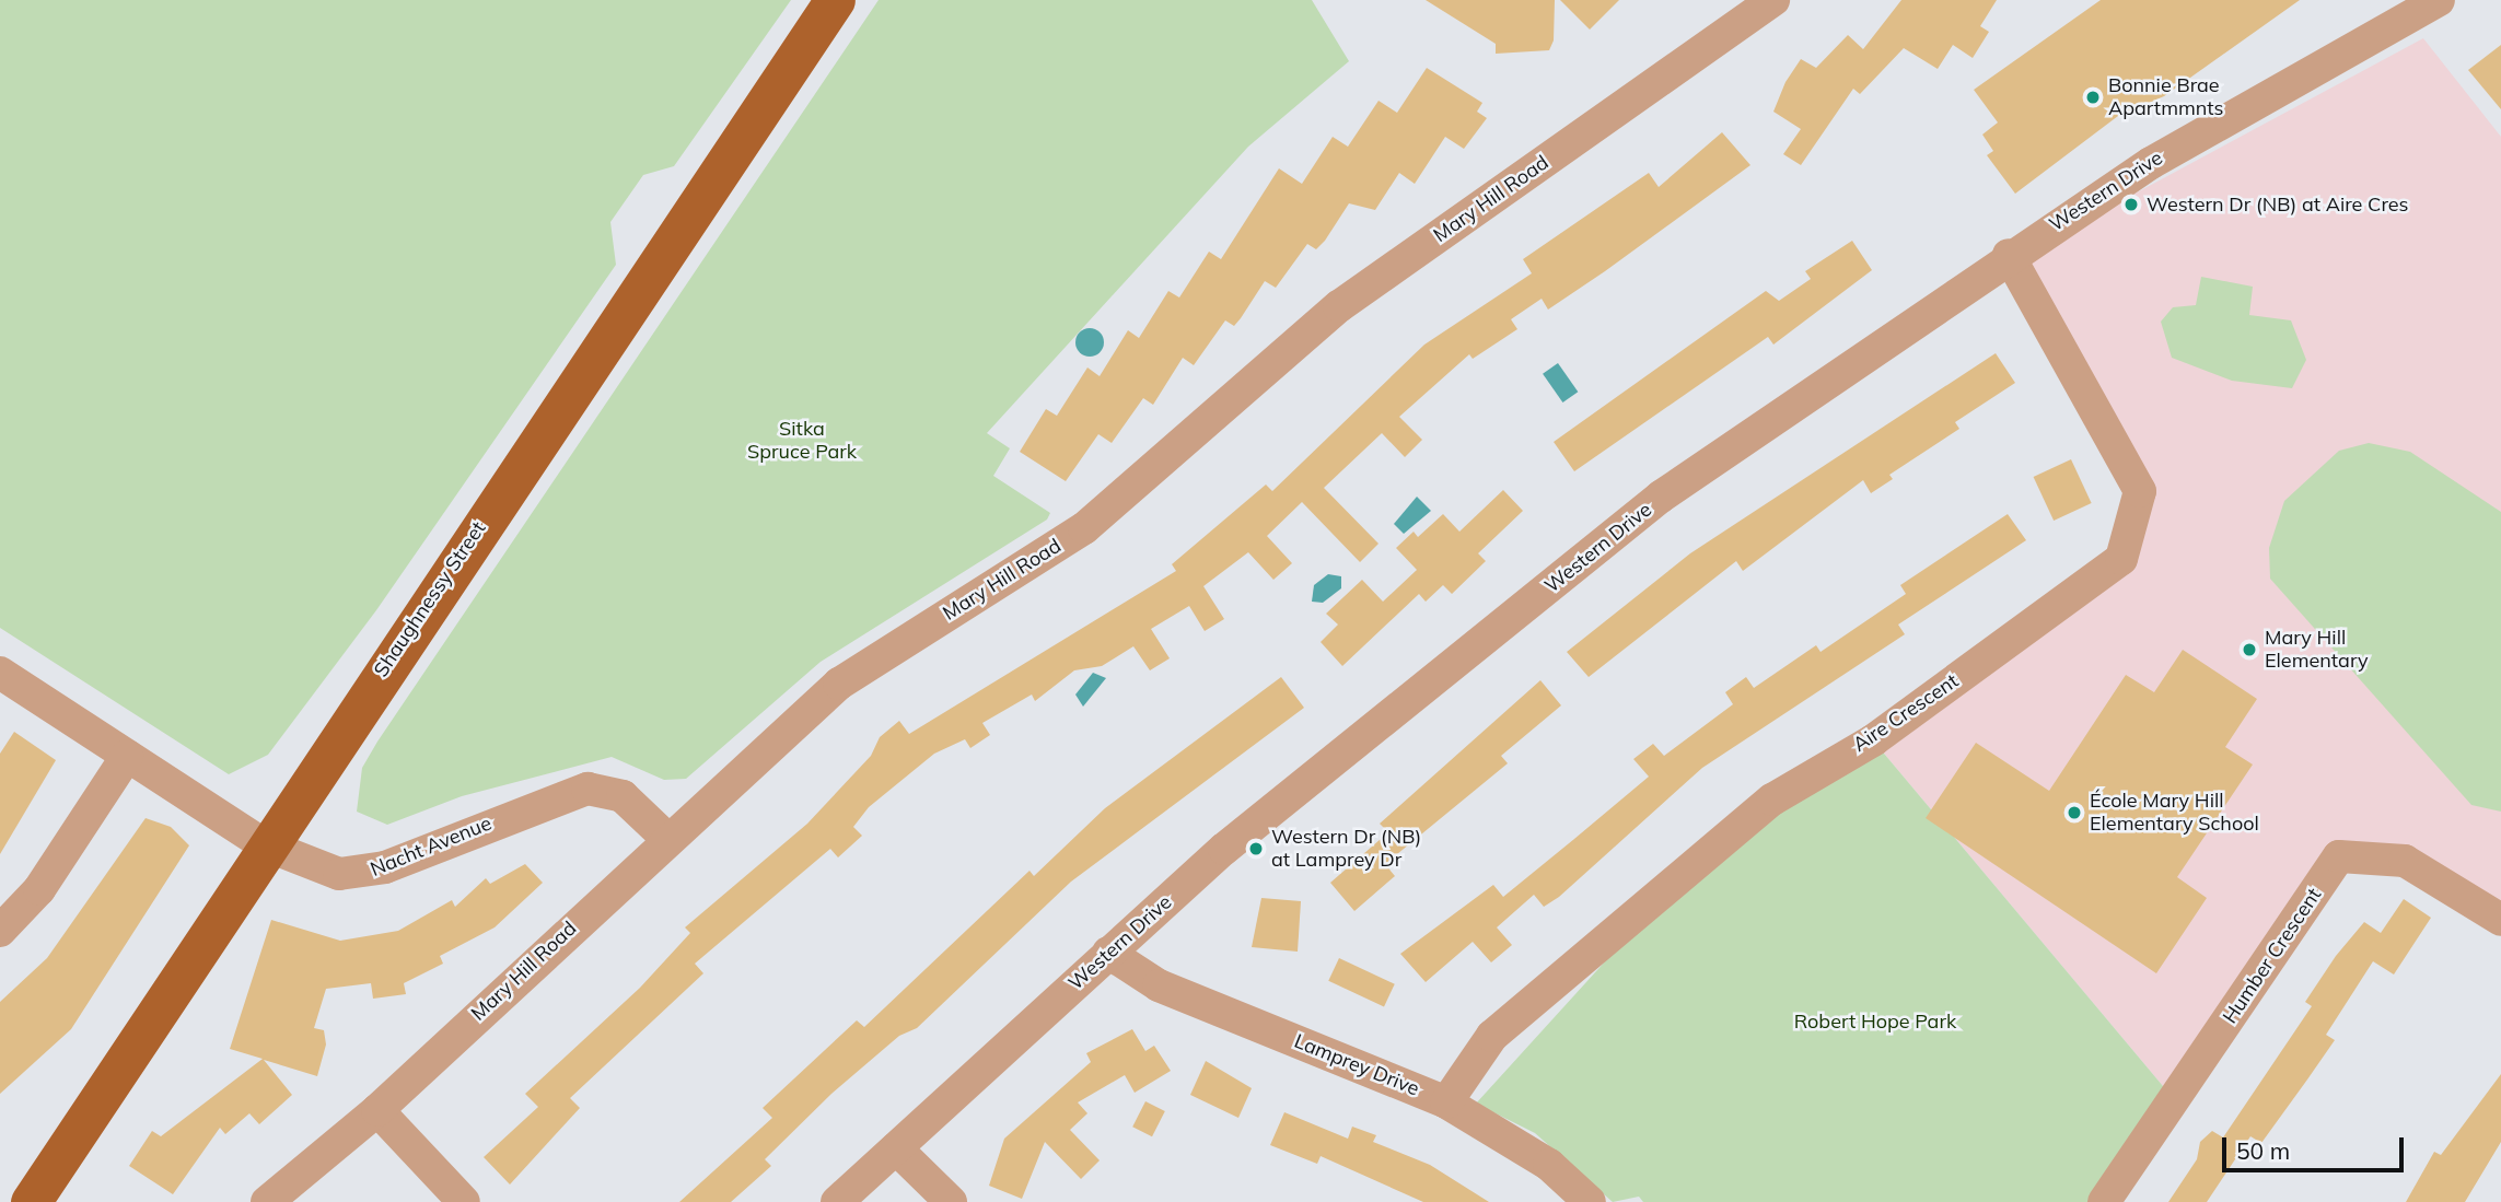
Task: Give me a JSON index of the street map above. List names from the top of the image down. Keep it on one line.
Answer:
{"streets":{"main road":["Shaughnessy Street"],"street":["Western Drive","Mary Hill Road","Aire Crescent","Nacht Avenue","Humber Crescent","Lamprey Drive"]},"crossings":[["Western Drive","Aire Crescent"],["Western Drive","Lamprey Drive"],["Mary Hill Road","Nacht Avenue"],["Shaughnessy Street","Nacht Avenue"],["Aire Crescent","Lamprey Drive"]],"parks":["Sitka Spruce Park","Robert Hope Park"],"places":["Bonnie Brae Apartmmnts","Western Dr (NB) at Aire Cres","Mary Hill Elementary","École Mary Hill Elementary School","Western Dr (NB) at Lamprey Dr"],"scale_bar":"50 m"}
